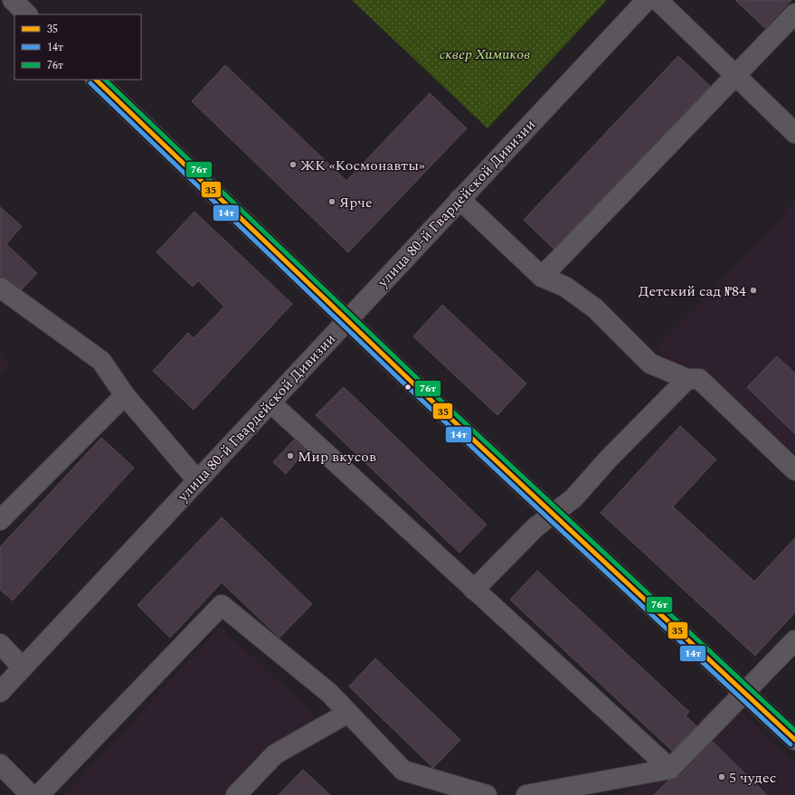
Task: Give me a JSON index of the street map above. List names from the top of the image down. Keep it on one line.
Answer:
{"streets":{"street":["улица 80-й Гвардейской Дивизии"]},"parks":["сквер Химиков"],"places":["ЖК «Космонавты»","Ярче","Детский сад №84","Мир вкусов","5 чудес"],"lines":["transit line 35","transit line 76т","transit line 14т"],"legend":["35","14т","76т"]}
